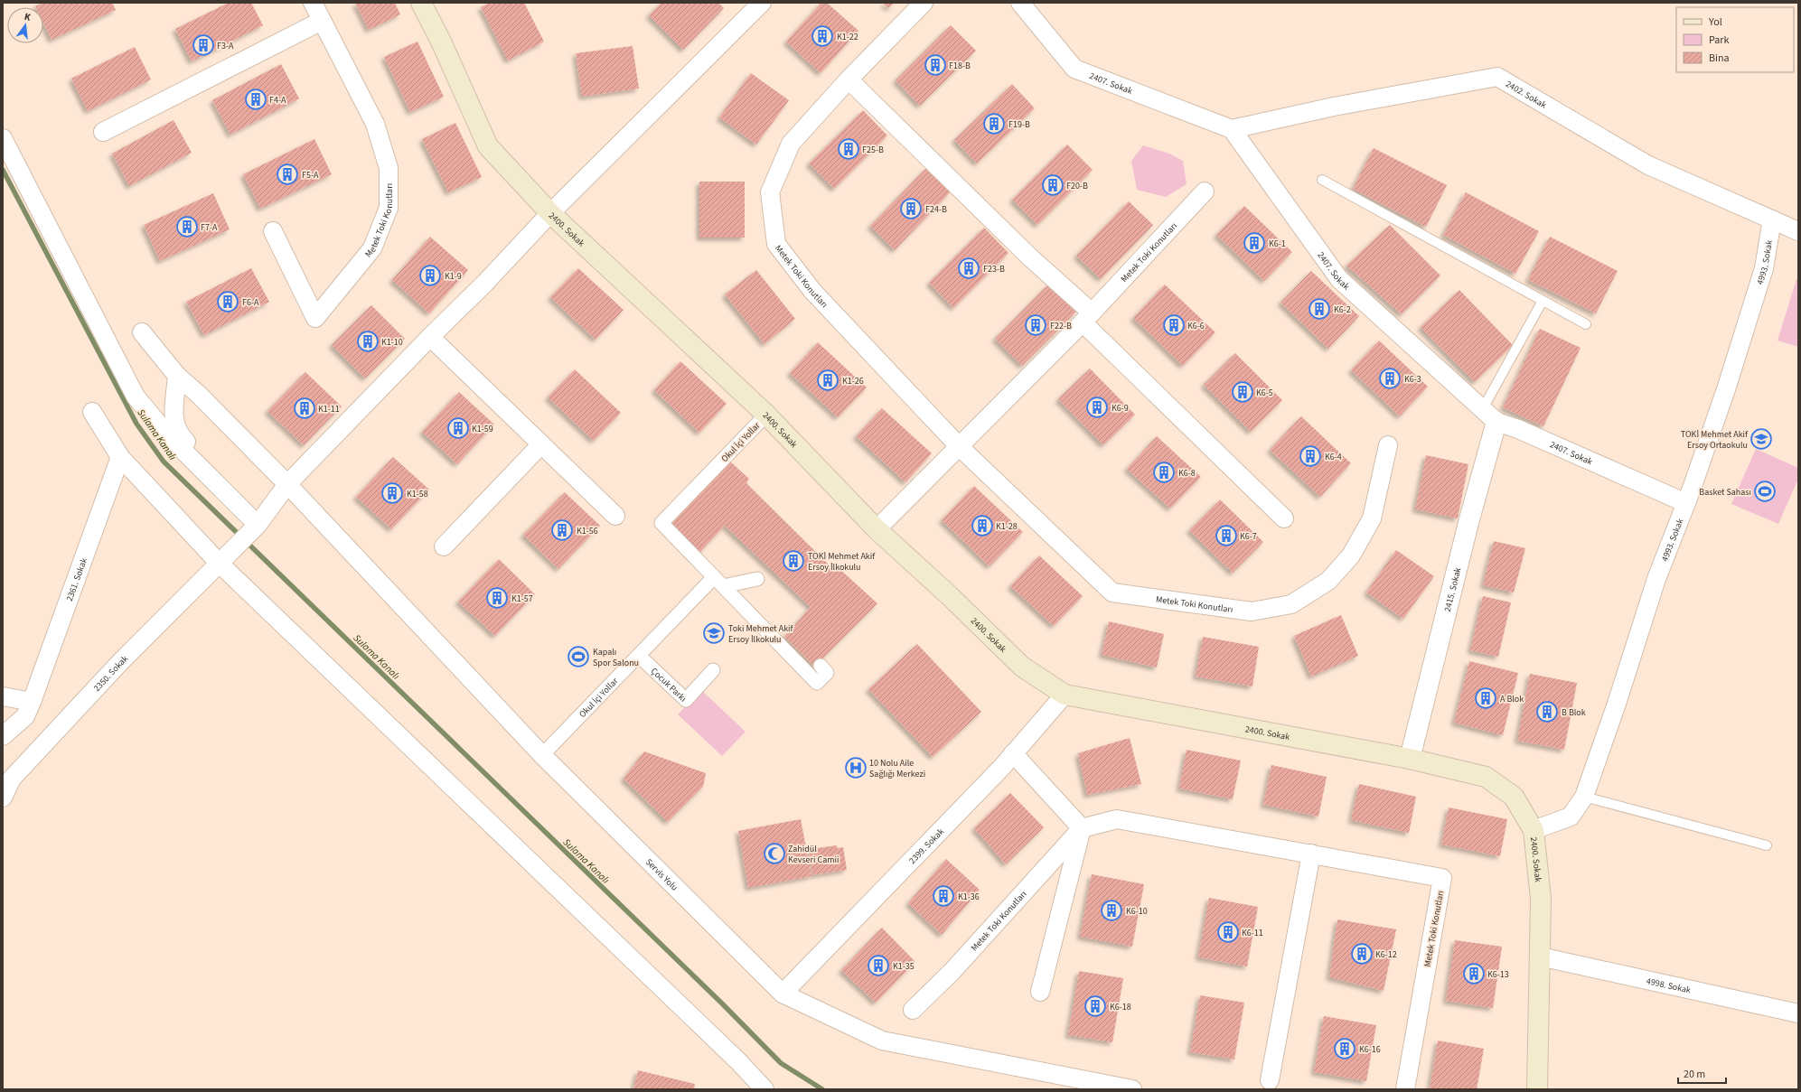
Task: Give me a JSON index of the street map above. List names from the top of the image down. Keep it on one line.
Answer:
{"streets":{"main road":["2400. Sokak"],"street":["2407. Sokak","2402. Sokak","Metek Toki Konutları","4993. Sokak","Okul İçi Yollar","2361. Sokak","2415. Sokak","2350. Sokak","Çocuk Parkı","2399. Sokak","Servis Yolu","4998. Sokak"]},"crossings":[["2407. Sokak","2402. Sokak"],["2407. Sokak","4993. Sokak"],["2407. Sokak","2415. Sokak"],["2402. Sokak","4993. Sokak"],["Metek Toki Konutları","2400. Sokak"],["2400. Sokak","4993. Sokak"],["2400. Sokak","Okul İçi Yollar"],["2400. Sokak","2415. Sokak"],["2400. Sokak","2350. Sokak"],["2400. Sokak","2399. Sokak"],["2400. Sokak","4998. Sokak"],["Okul İçi Yollar","Çocuk Parkı"],["Okul İçi Yollar","Servis Yolu"],["2350. Sokak","Servis Yolu"],["2399. Sokak","Servis Yolu"]],"water":["Sulama Kanalı"],"places":{"building":["K1-22","F3-A","F18-B","F4-A","F19-B","F25-B","F5-A","F20-B","F24-B","F7-A","K6-1","F23-B","K1-9","F6-A","K6-2","F22-B","K6-6","K1-10","K6-3","K1-26","K6-5","K6-9","K1-11","K1-59","K6-4","K6-8","K1-58","K1-28","K1-56","K6-7","TOKİ Mehmet Akif Ersoy İlkokulu","K1-57","A Blok","B Blok","K1-36","K6-10","K6-11","K6-12","K1-35","K6-13","K6-18","K6-16"],"school or university":["TOKİ Mehmet Akif Ersoy Ortaokulu","Toki Mehmet Akif Ersoy İlkokulu"],"sports":["Basket Sahası","Kapalı Spor Salonu"],"hospital":["10 Nolu Aile Sağlığı Merkezi"],"mosque":["Zahidül Kevseri Camii"]},"legend":["Yol","Park","Bina"],"scale_bar":"20 m","north":"top"}
